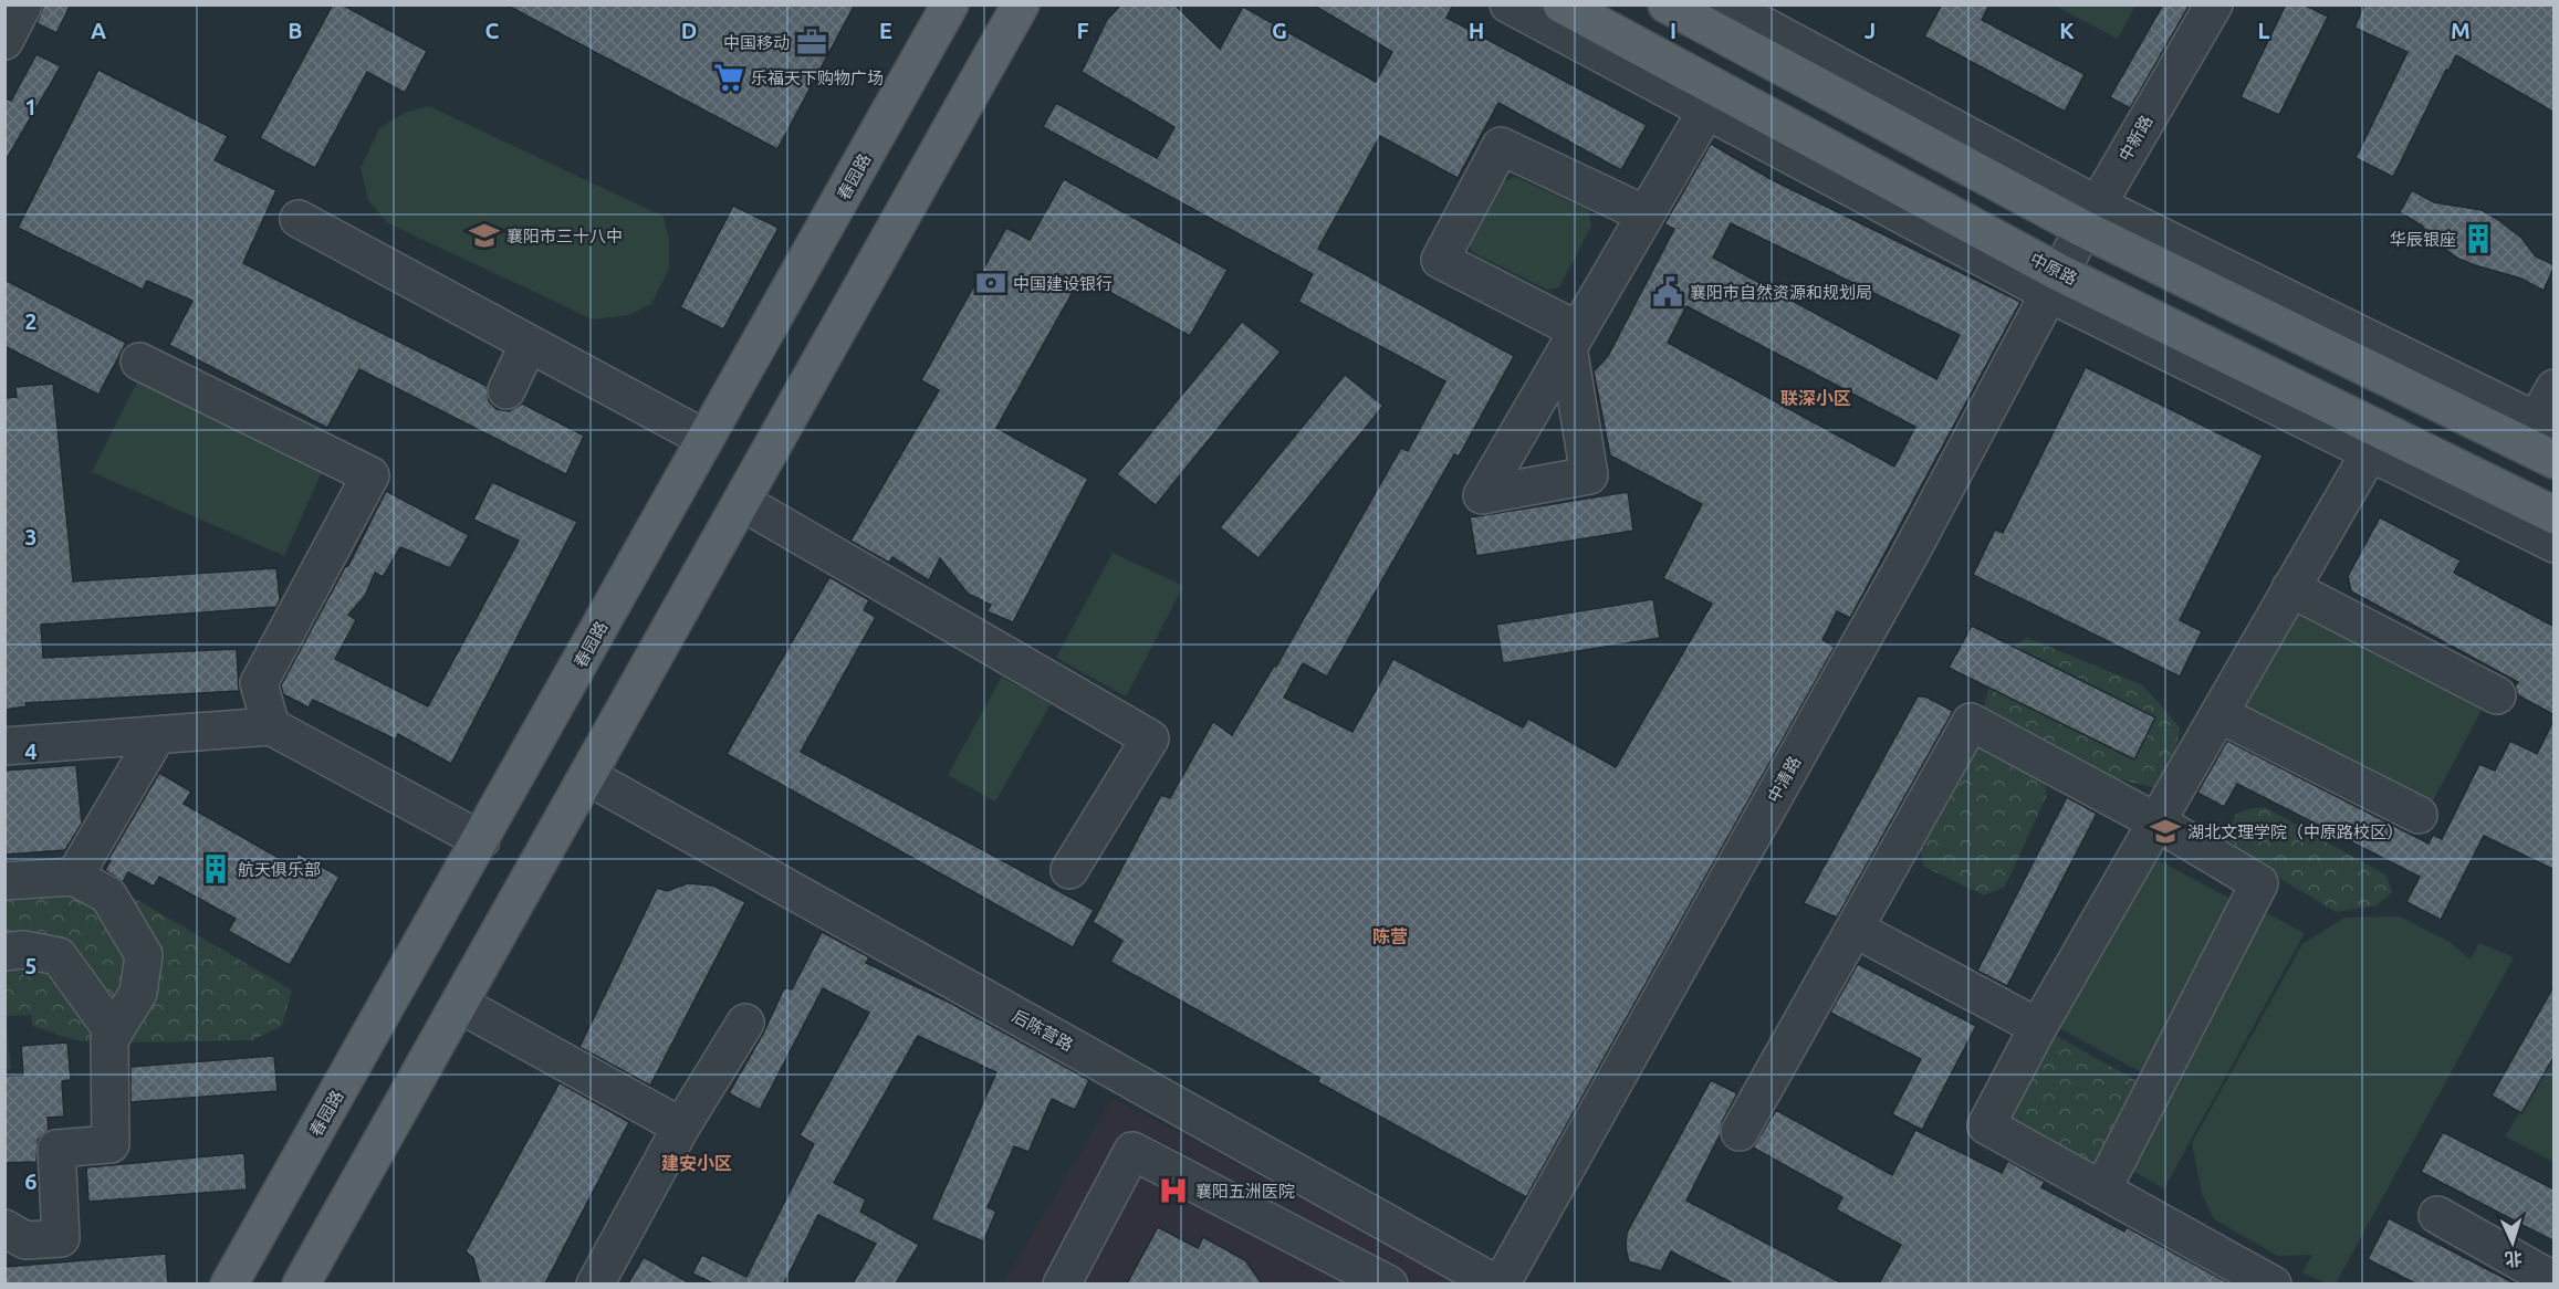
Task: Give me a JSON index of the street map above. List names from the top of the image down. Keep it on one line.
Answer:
{"streets":{"main road":["春园路","中原路"],"street":["中新路","中清路","后陈营路"]},"crossings":[["中新路","中原路"],["中新路","中清路"],["中原路","中清路"],["中清路","后陈营路"]],"districts":["联深小区","陈营","建安小区"],"places":{"office":["中国移动"],"supermarket":["乐福天下购物广场"],"school or university":["襄阳市三十八中","湖北文理学院（中原路校区）"],"building":["华辰银座","航天俱乐部"],"bank":["中国建设银行"],"public building":["襄阳市自然资源和规划局"],"hospital":["襄阳五洲医院"]},"north":"bottom","grid":{"columns":["A","B","C","D","E","F","G","H","I","J","K","L","M"],"rows":["1","2","3","4","5","6"]}}
